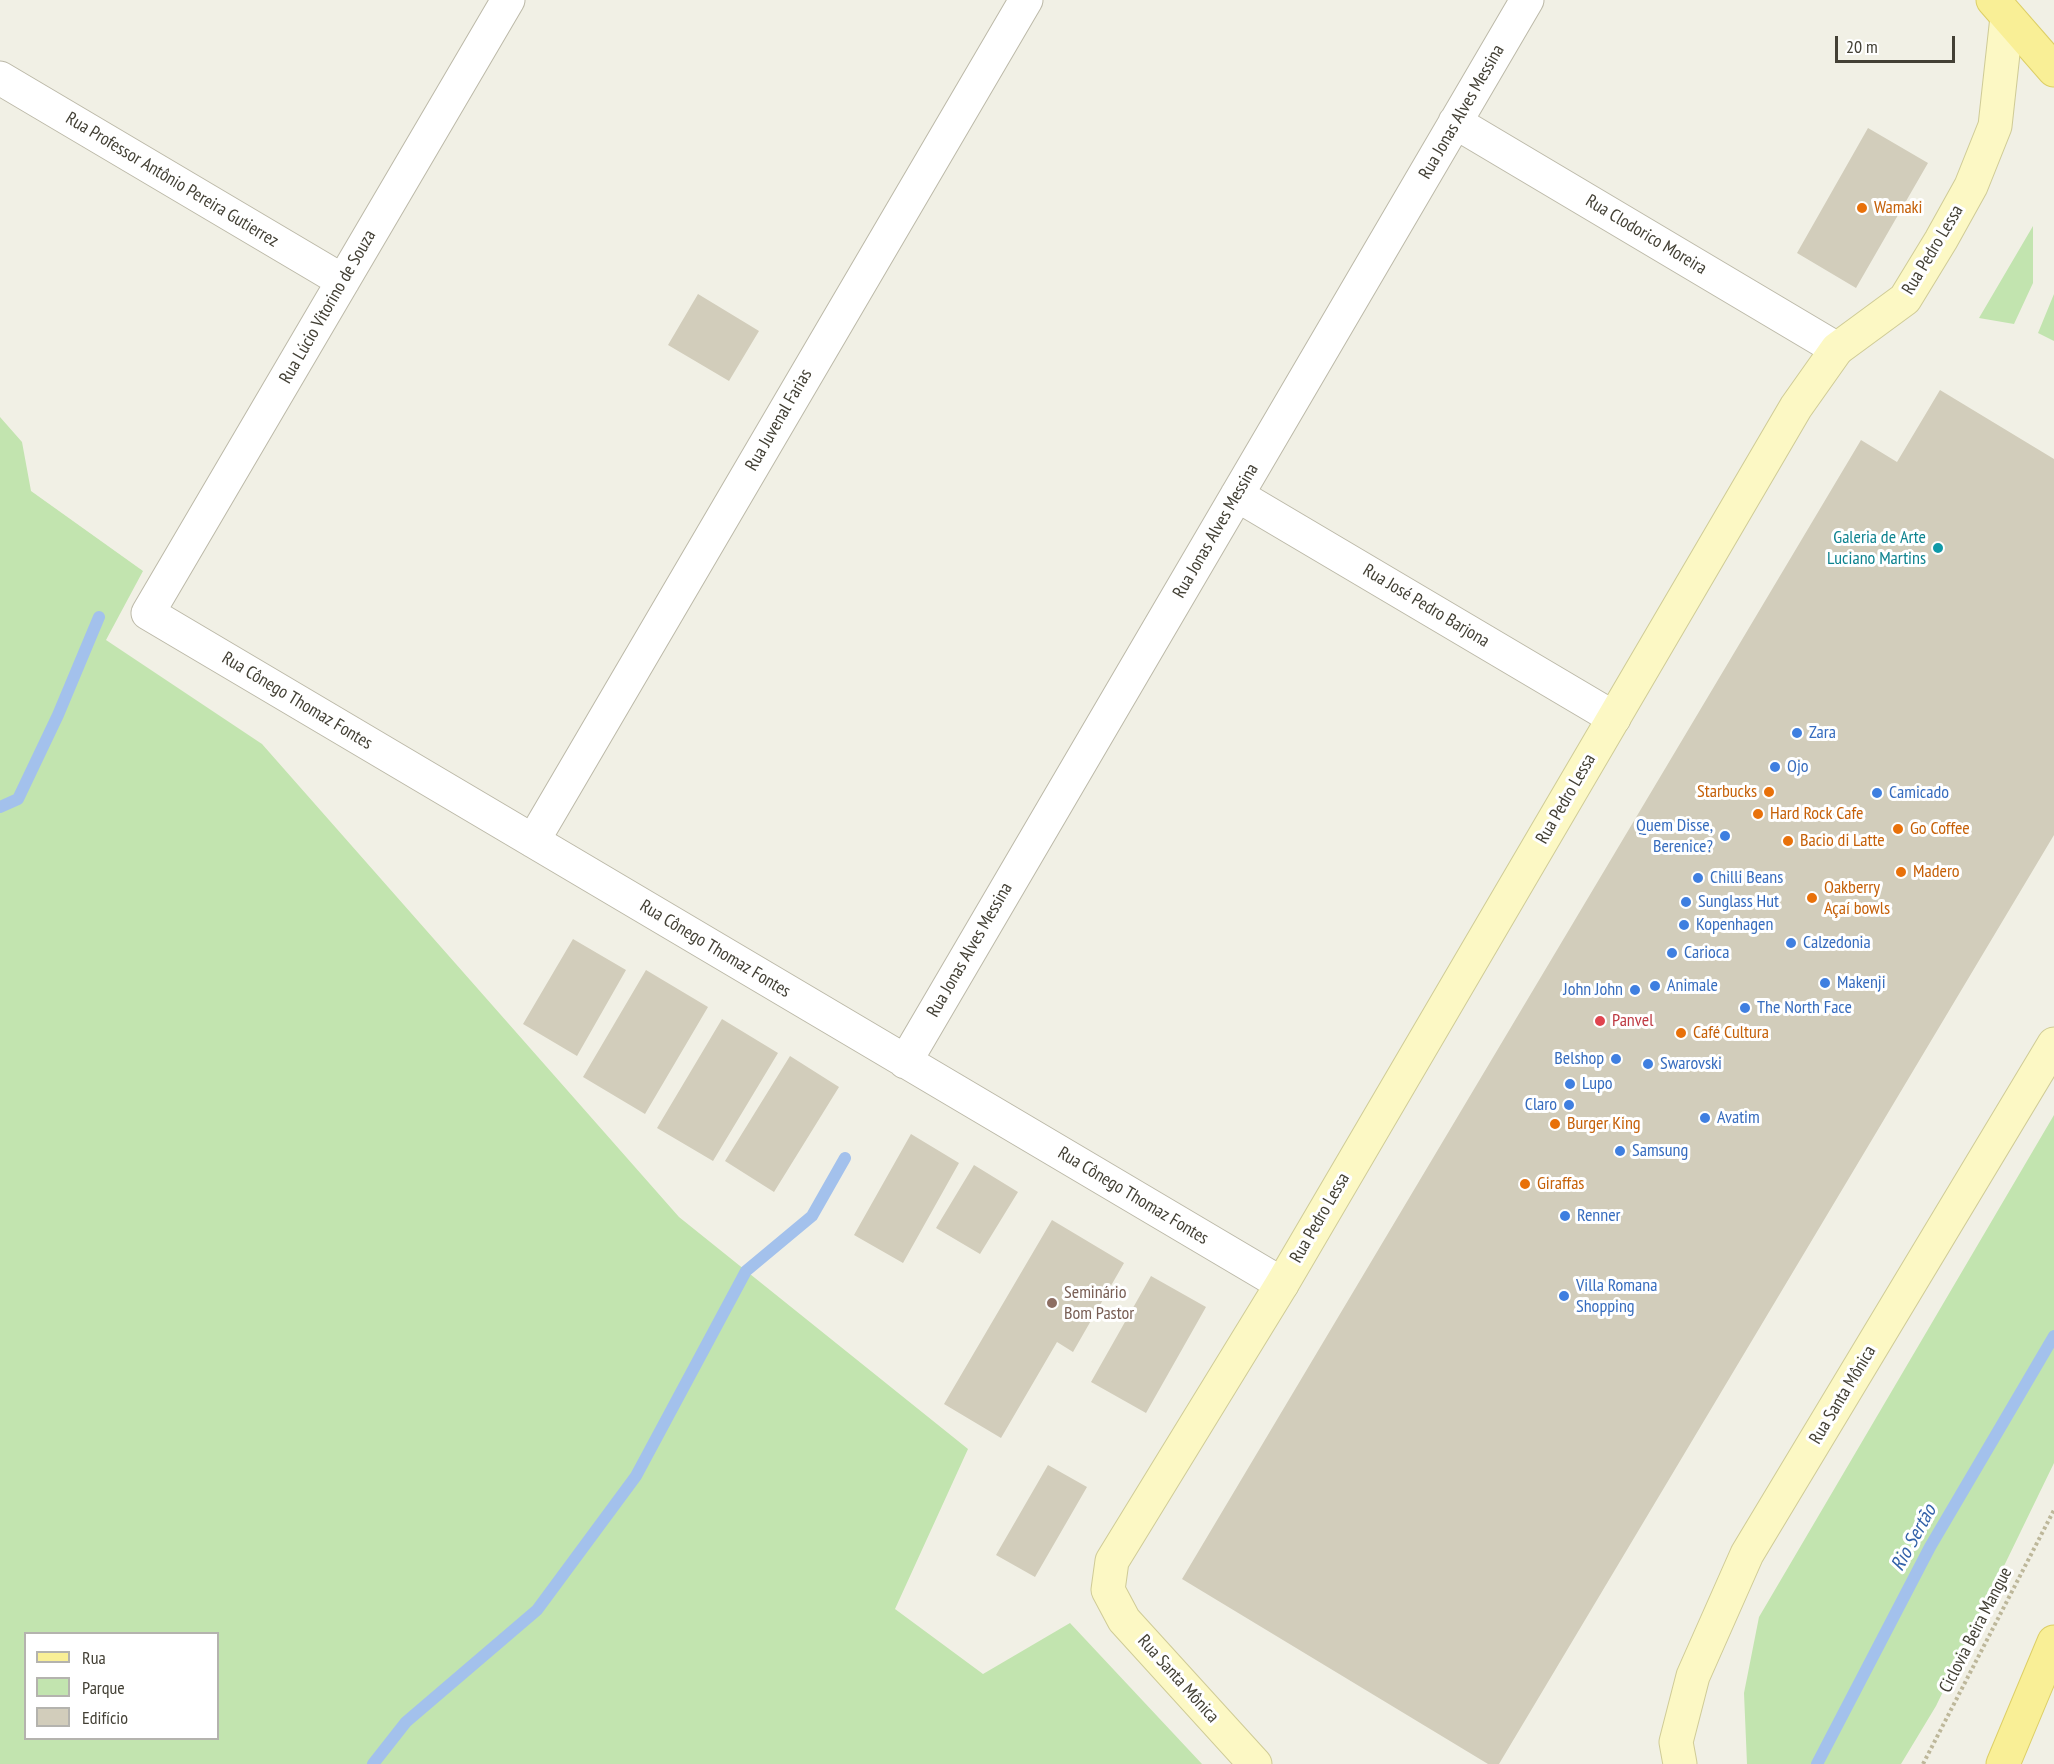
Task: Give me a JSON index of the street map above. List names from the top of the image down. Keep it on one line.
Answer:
{"streets":{"street":["Rua Jonas Alves Messina","Rua Professor Antônio Pereira Gutierrez","Rua Clodorico Moreira","Rua Pedro Lessa","Rua Lúcio Vitorino de Souza","Rua Juvenal Farias","Rua José Pedro Barjona","Rua Cônego Thomaz Fontes","Rua Santa Mônica"],"path":["Ciclovia Beira Mangue"]},"crossings":[["Rua Jonas Alves Messina","Rua Clodorico Moreira"],["Rua Jonas Alves Messina","Rua José Pedro Barjona"],["Rua Jonas Alves Messina","Rua Cônego Thomaz Fontes"],["Rua Professor Antônio Pereira Gutierrez","Rua Lúcio Vitorino de Souza"],["Rua Clodorico Moreira","Rua Pedro Lessa"],["Rua Pedro Lessa","Rua José Pedro Barjona"],["Rua Pedro Lessa","Rua Cônego Thomaz Fontes"],["Rua Pedro Lessa","Rua Santa Mônica"],["Rua Lúcio Vitorino de Souza","Rua Cônego Thomaz Fontes"],["Rua Juvenal Farias","Rua Cônego Thomaz Fontes"]],"water":["Rio Sertão"],"places":["Wamaki","Galeria de Arte Luciano Martins","Zara","Ojo","Starbucks","Camicado","Hard Rock Cafe","Go Coffee","Quem Disse, Berenice?","Bacio di Latte","Madero","Chilli Beans","Oakberry Açaí bowls","Sunglass Hut","Kopenhagen","Calzedonia","Carioca","Makenji","Animale","John John","The North Face","Panvel","Café Cultura","Belshop","Swarovski","Lupo","Claro","Avatim","Burger King","Samsung","Giraffas","Renner","Villa Romana Shopping","Seminário Bom Pastor"],"legend":["Rua","Parque","Edifício"],"scale_bar":"20 m"}
